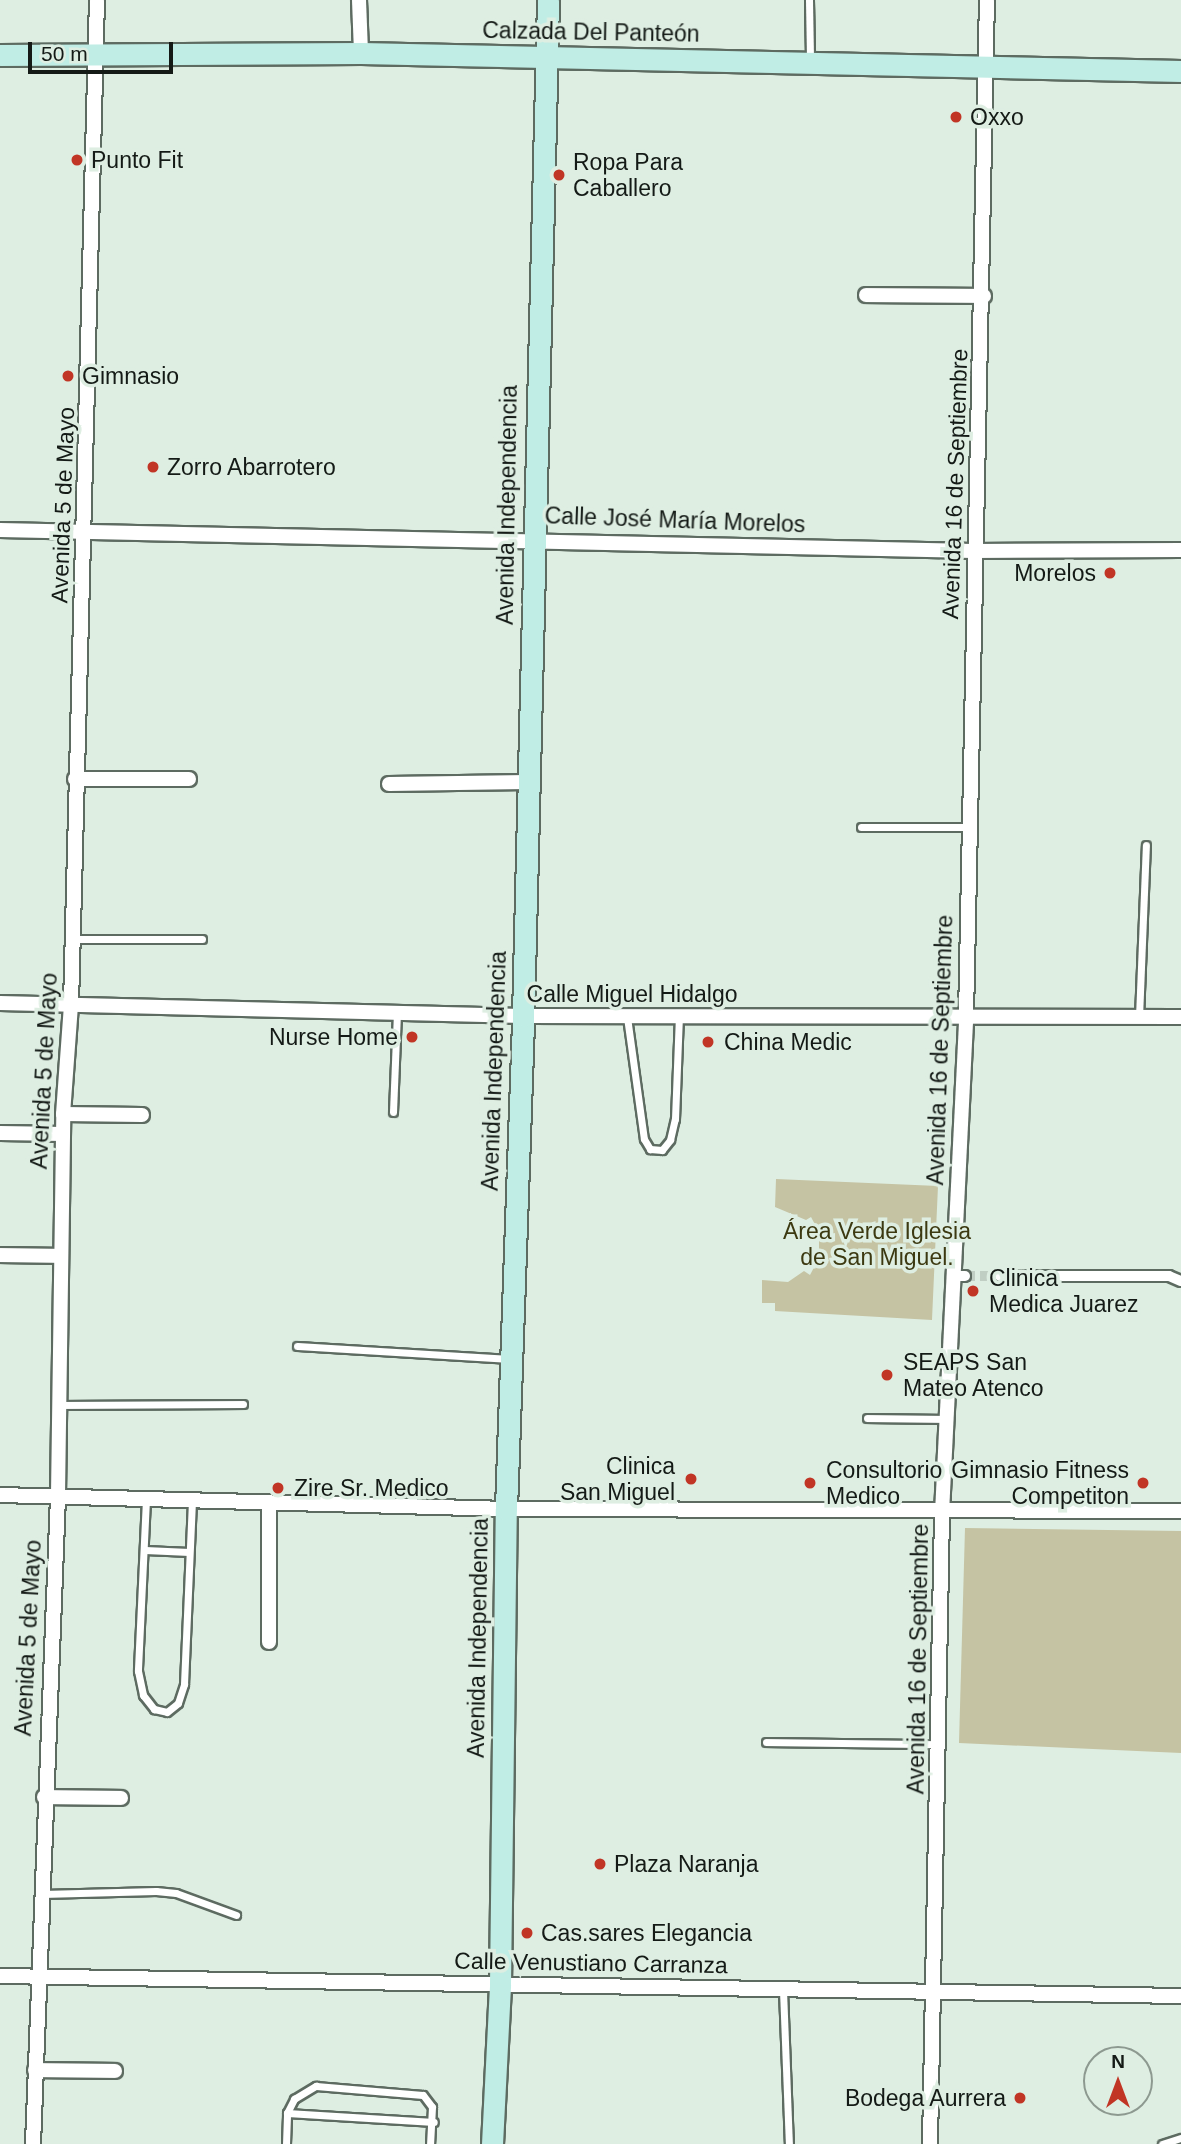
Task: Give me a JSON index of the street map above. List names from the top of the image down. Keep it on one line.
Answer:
{"streets":{"main road":["Calzada Del Panteón","Avenida Independencia"],"street":["Avenida 16 de Septiembre","Avenida 5 de Mayo","Calle José María Morelos","Calle Miguel Hidalgo","Calle Venustiano Carranza"]},"crossings":[["Calzada Del Panteón","Avenida 16 de Septiembre"],["Calzada Del Panteón","Avenida 5 de Mayo"],["Calzada Del Panteón","Avenida Independencia"],["Avenida 16 de Septiembre","Calle José María Morelos"],["Avenida 16 de Septiembre","Calle Miguel Hidalgo"],["Avenida 16 de Septiembre","Calle Venustiano Carranza"],["Avenida 5 de Mayo","Calle José María Morelos"],["Avenida 5 de Mayo","Calle Miguel Hidalgo"],["Avenida 5 de Mayo","Calle Venustiano Carranza"],["Avenida Independencia","Calle José María Morelos"],["Avenida Independencia","Calle Miguel Hidalgo"],["Avenida Independencia","Calle Venustiano Carranza"]],"parks":["Área Verde Iglesia de San Miguel."],"places":["Oxxo","Punto Fit","Ropa Para Caballero","Gimnasio","Zorro Abarrotero","Morelos","Nurse Home","China Medic","Clinica Medica Juarez","SEAPS San Mateo Atenco","Clinica San Miguel","Consultorio Medico","Gimnasio Fitness Competiton","Zire Sr. Medico","Plaza Naranja","Cas.sares Elegancia","Bodega Aurrera"],"scale_bar":"50 m","north":"top"}
